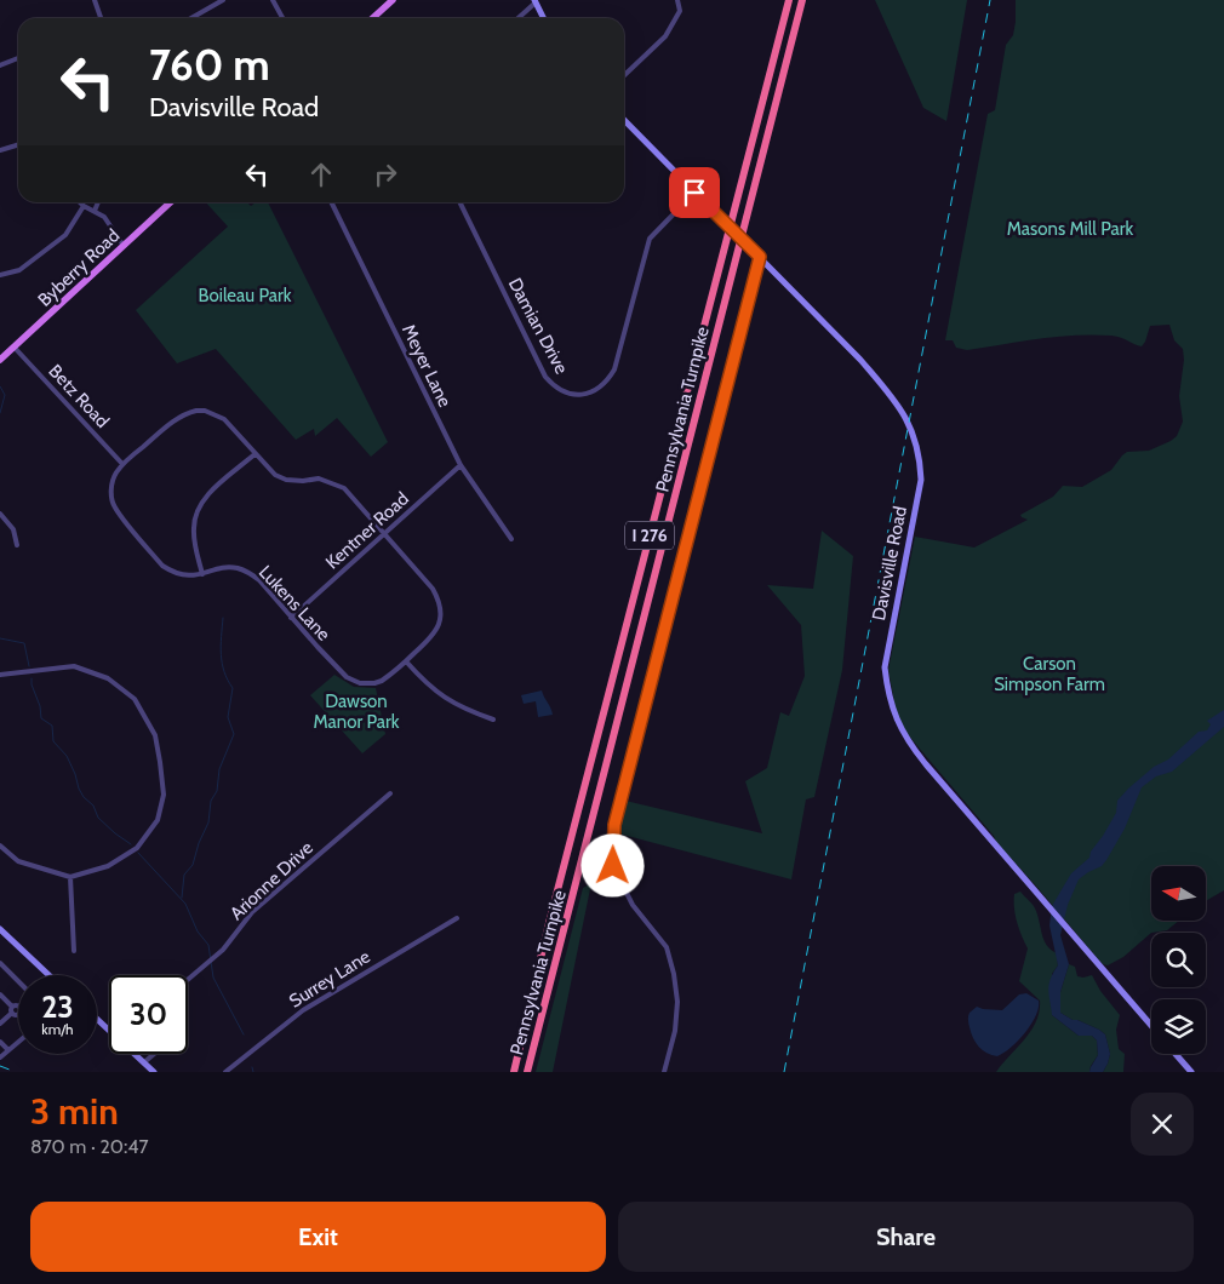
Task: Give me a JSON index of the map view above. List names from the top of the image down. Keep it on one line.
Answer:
{"streets":{"highway":["Pennsylvania Turnpike","I 276"],"main road":["Byberry Road"],"street":["Damian Drive","Meyer Lane","Betz Road","Kentner Road","Davisville Road","Lukens Lane","Arionne Drive","Surrey Lane"]},"crossings":[["Byberry Road","Betz Road"],["Damian Drive","Davisville Road"],["Meyer Lane","Kentner Road"],["Betz Road","Lukens Lane"],["Kentner Road","Lukens Lane"]],"parks":["Masons Mill Park","Boileau Park","Carson Simpson Farm","Dawson Manor Park"],"north":"left","page":{"turn":["760 m","Davisville Road"],"speed":"23 km/h","limit":"30","heading":["3 min","870 m · 20:47"],"buttons":["Exit","Share"]}}
